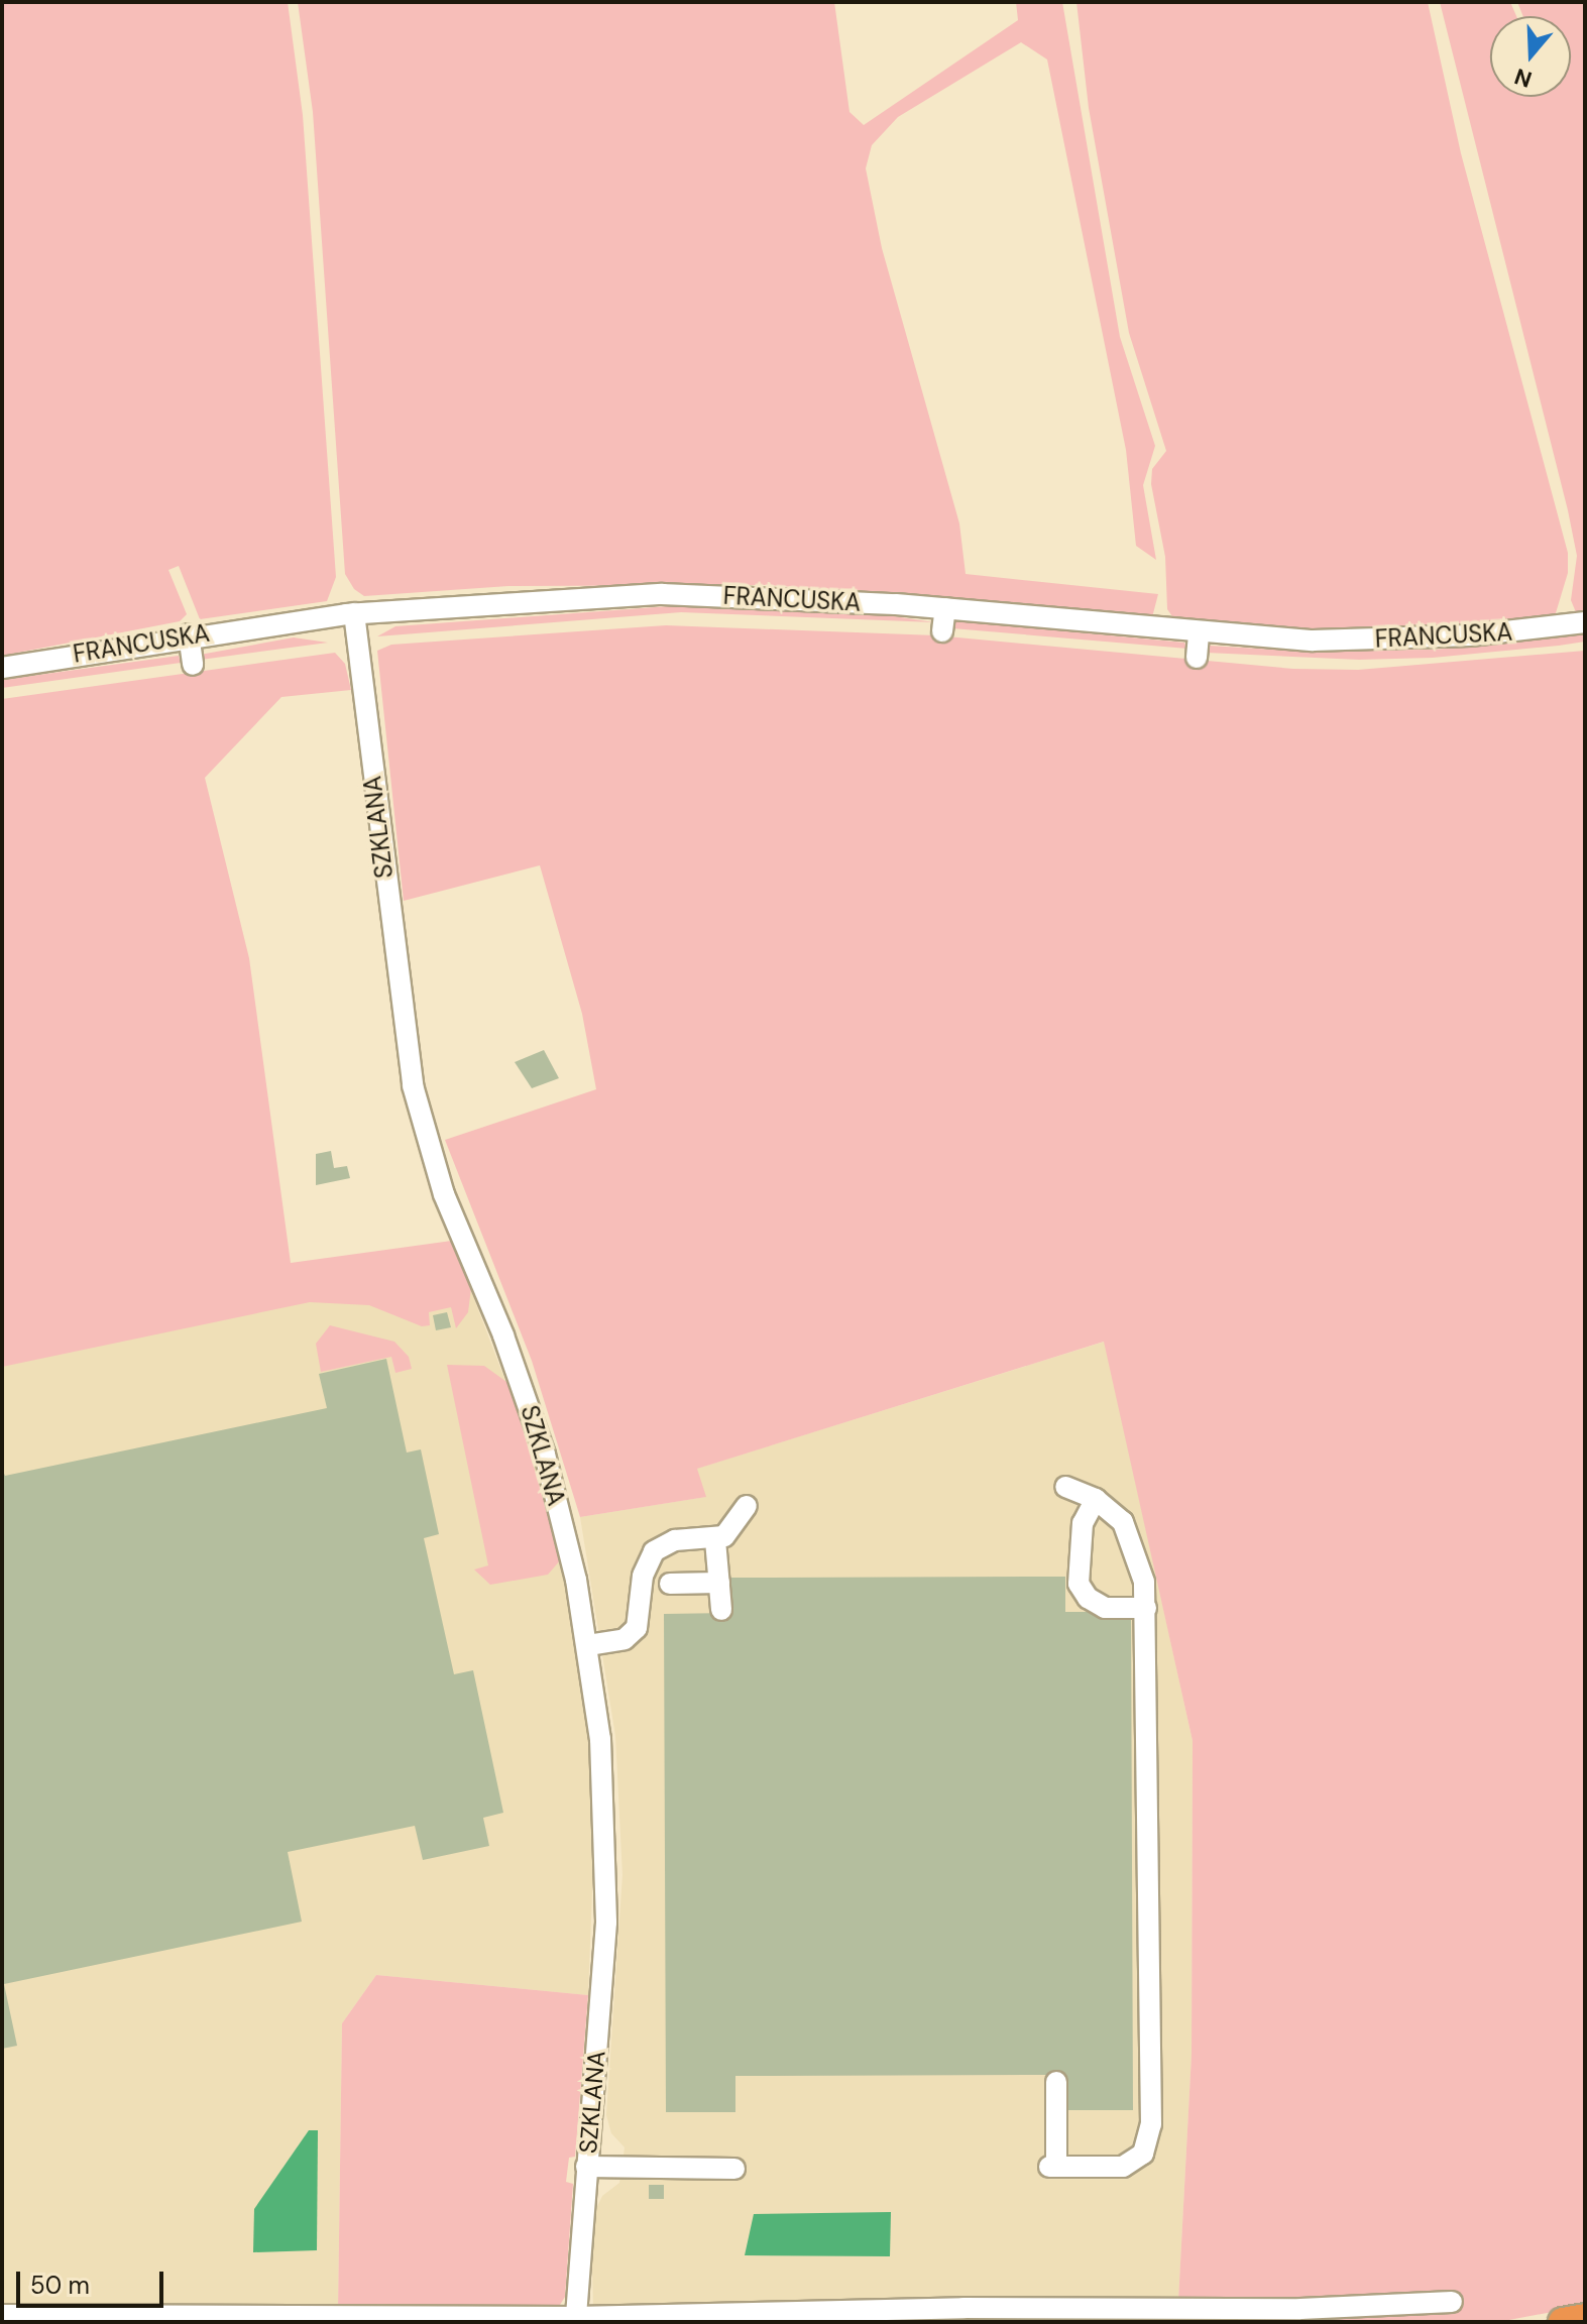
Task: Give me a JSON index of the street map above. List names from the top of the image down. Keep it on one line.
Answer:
{"streets":{"street":["FRANCUSKA","SZKLANA"]},"crossings":[["FRANCUSKA","SZKLANA"]],"scale_bar":"50 m","north":"bottom"}
